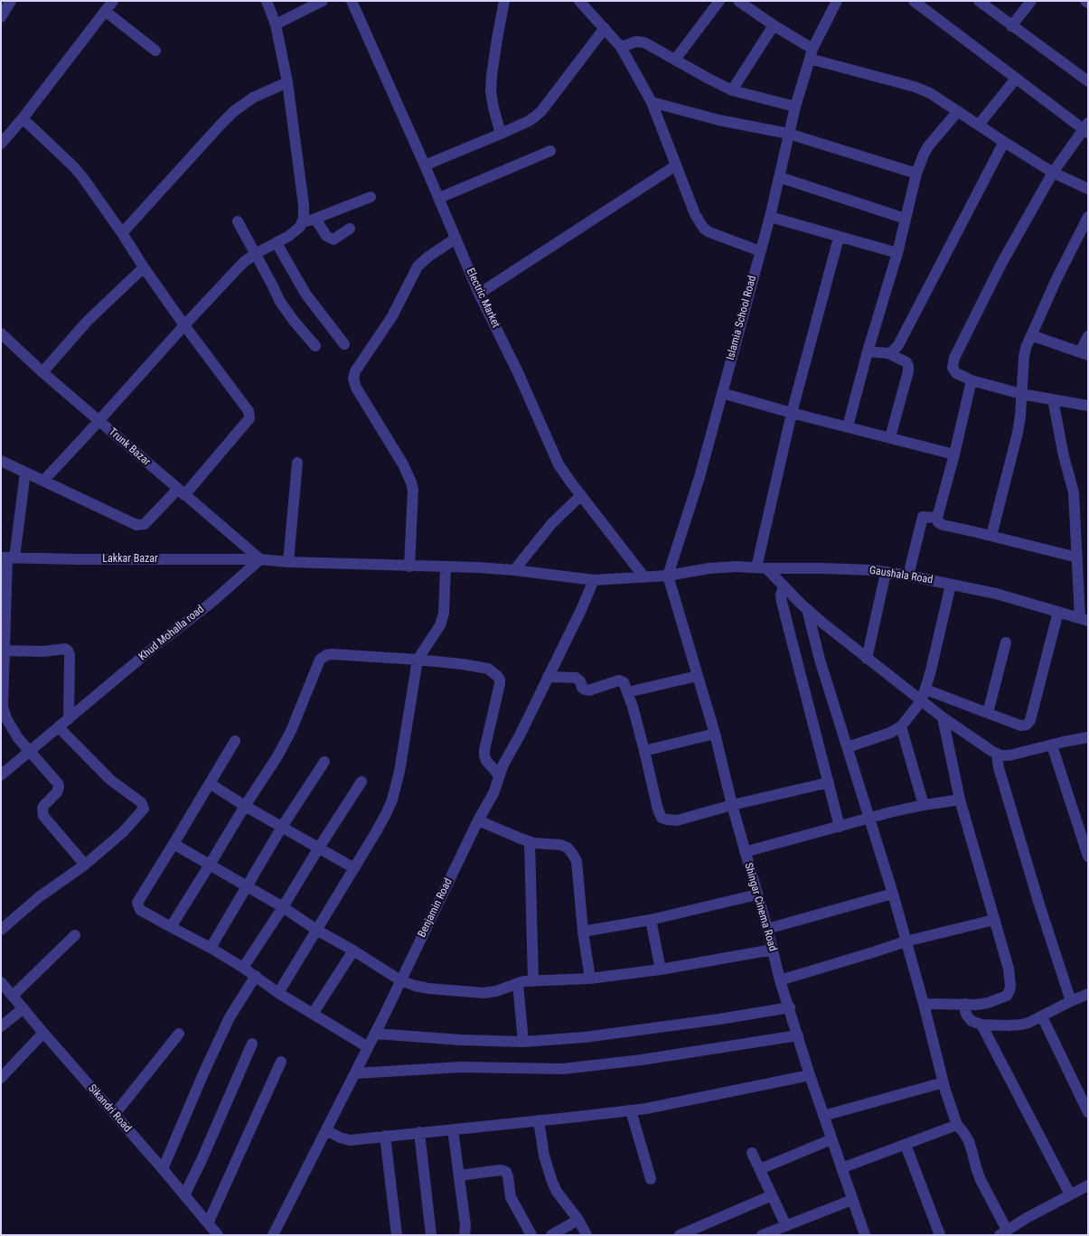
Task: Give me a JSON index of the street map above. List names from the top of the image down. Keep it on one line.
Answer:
{"streets":{"street":["Electric Market","Islamia School Road","Trunk Bazar","Lakkar Bazar","Gaushala Road","Khud Mohalla road","Shingar Cinema Road","Benjamin Road","Sikandri Road"]},"crossings":[["Electric Market","Gaushala Road"],["Islamia School Road","Gaushala Road"],["Islamia School Road","Shingar Cinema Road"],["Trunk Bazar","Lakkar Bazar"],["Trunk Bazar","Khud Mohalla road"],["Lakkar Bazar","Khud Mohalla road"],["Gaushala Road","Shingar Cinema Road"],["Gaushala Road","Benjamin Road"]]}
